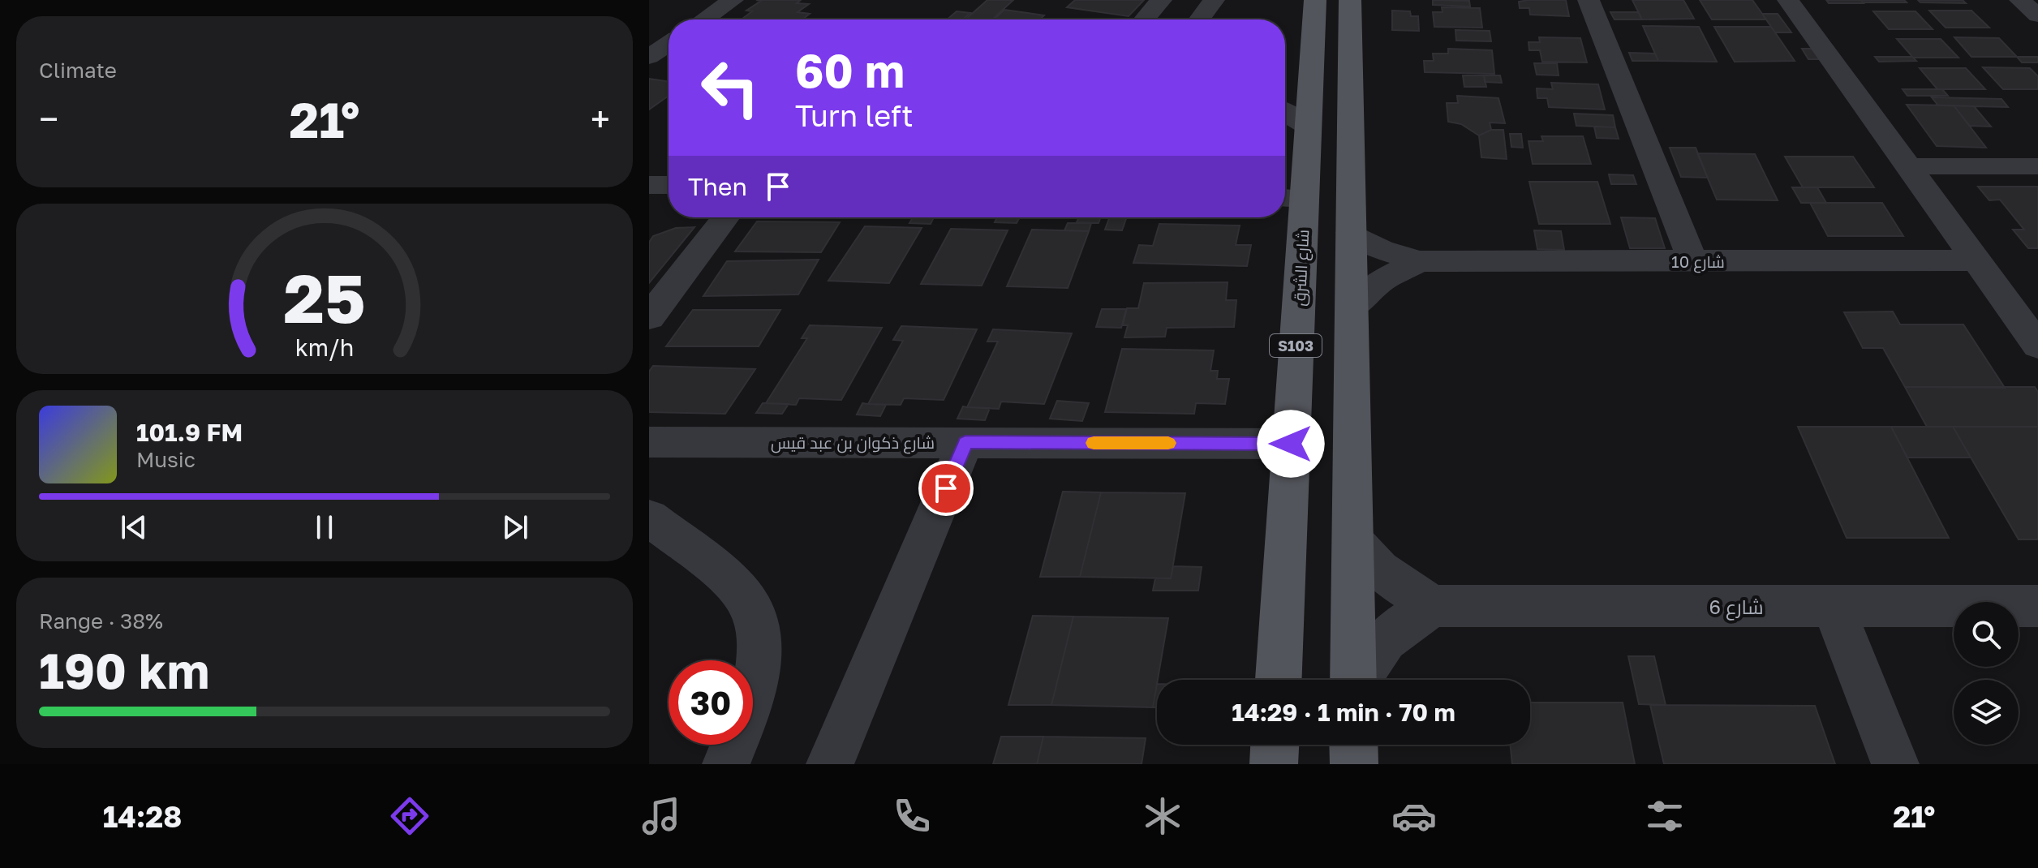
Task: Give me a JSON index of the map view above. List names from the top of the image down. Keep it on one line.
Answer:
{"streets":{"main road":["شارع الشرق","S103"],"street":["شارع 10","شارع ذكوان بن عبد قيس","شارع 6"]},"crossings":[["شارع الشرق","شارع ذكوان بن عبد قيس"]],"page":{"tile":["Climate",["Range · 38%","190 km"]],"turn":["60 m","Turn left"],"heat":["−","21°","+"],"then":"Then","song":["101.9 FM","Music"],"limit":"30","trip":"14:29 · 1 min · 70 m","tabs":["14:28","21°"],"gauge":["25","km/h"]}}
